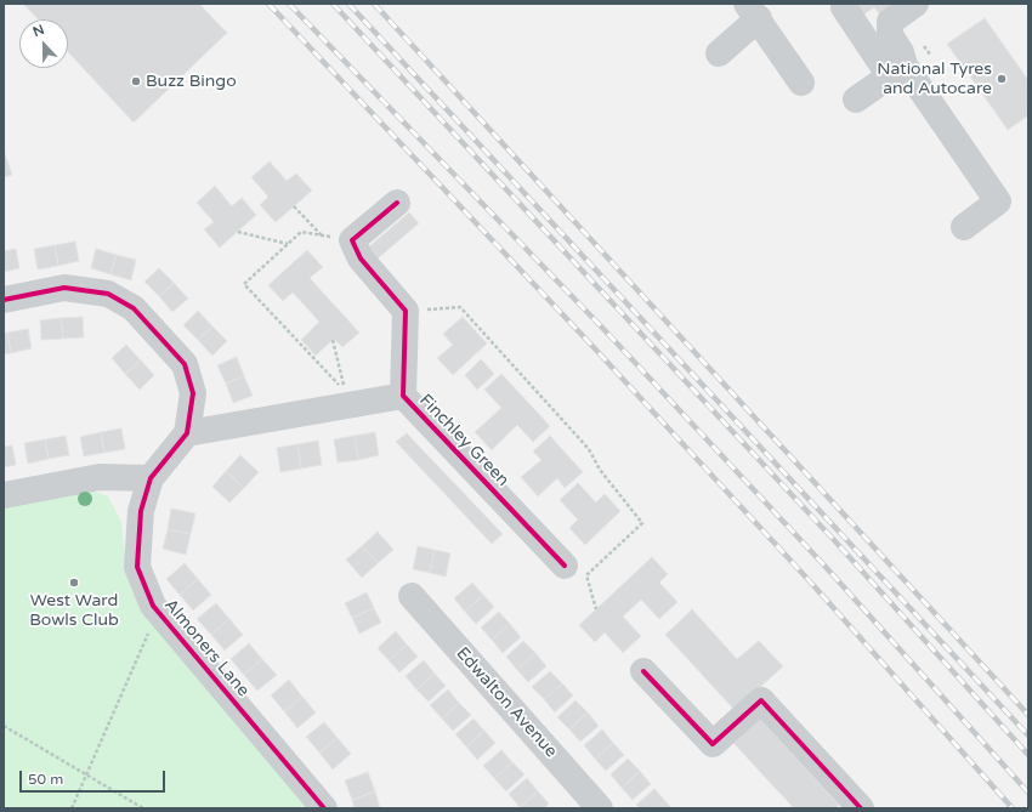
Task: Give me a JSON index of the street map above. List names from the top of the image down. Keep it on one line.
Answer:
{"streets":{"street":["Finchley Green","Almoners Lane","Edwalton Avenue"]},"places":["National Tyres and Autocare","Buzz Bingo","West Ward Bowls Club"],"scale_bar":"50 m","north":"top"}
